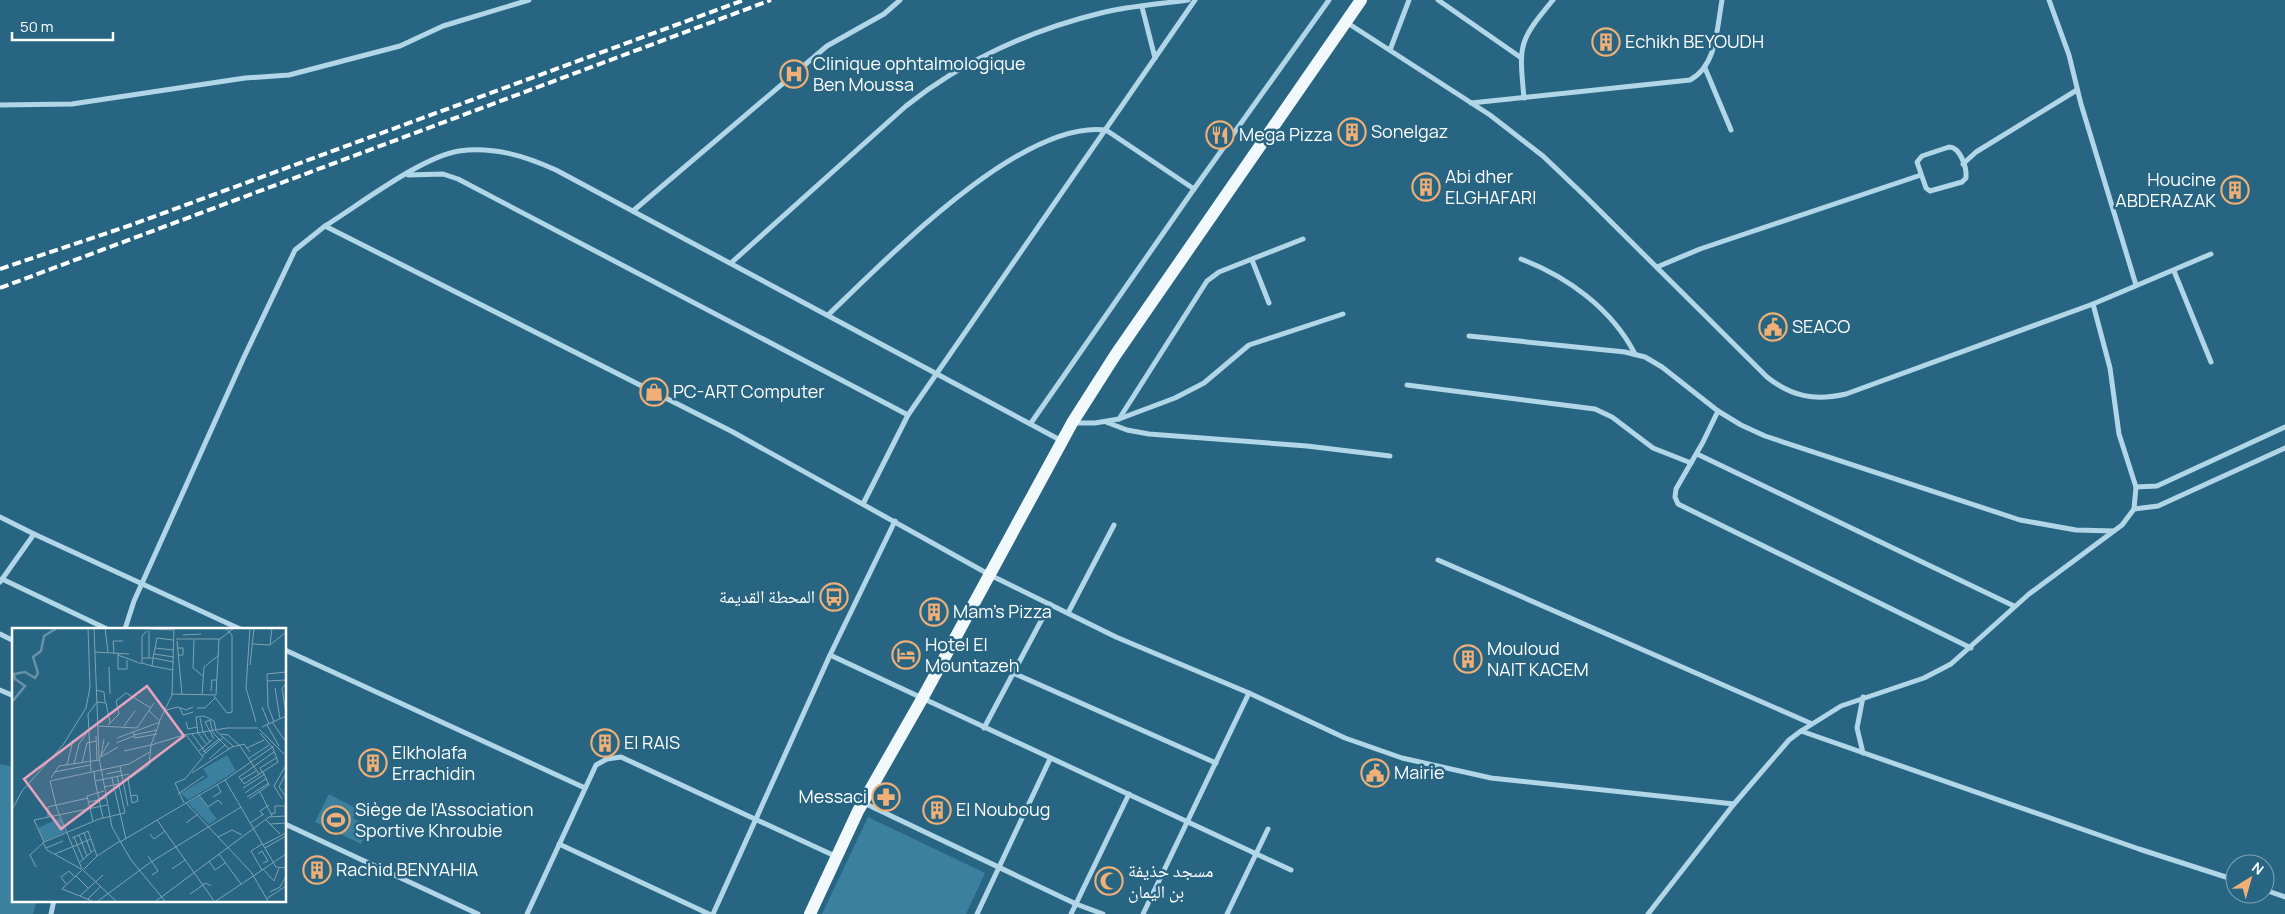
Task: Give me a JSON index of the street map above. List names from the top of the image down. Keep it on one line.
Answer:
{"places":{"building":["Echikh BEYOUDH","Sonelgaz","Abi dher ELGHAFARI","Houcine ABDERAZAK","Mam's Pizza","Mouloud NAIT KACEM","El RAIS","Elkholafa Errachidin","El Nouboug","Rachid BENYAHIA"],"hospital":["Clinique ophtalmologique Ben Moussa"],"restaurant":["Mega Pizza"],"public building":["SEACO","Mairie"],"shop":["PC-ART Computer"],"bus stop":["المحطة القديمة"],"hotel":["Hotel El Mountazeh"],"pharmacy":["Messaci"],"sports":["Siège de l'Association Sportive Khroubie"],"mosque":["مسجد حذيفة بن اليمان"]},"scale_bar":"50 m","north":"top right"}
